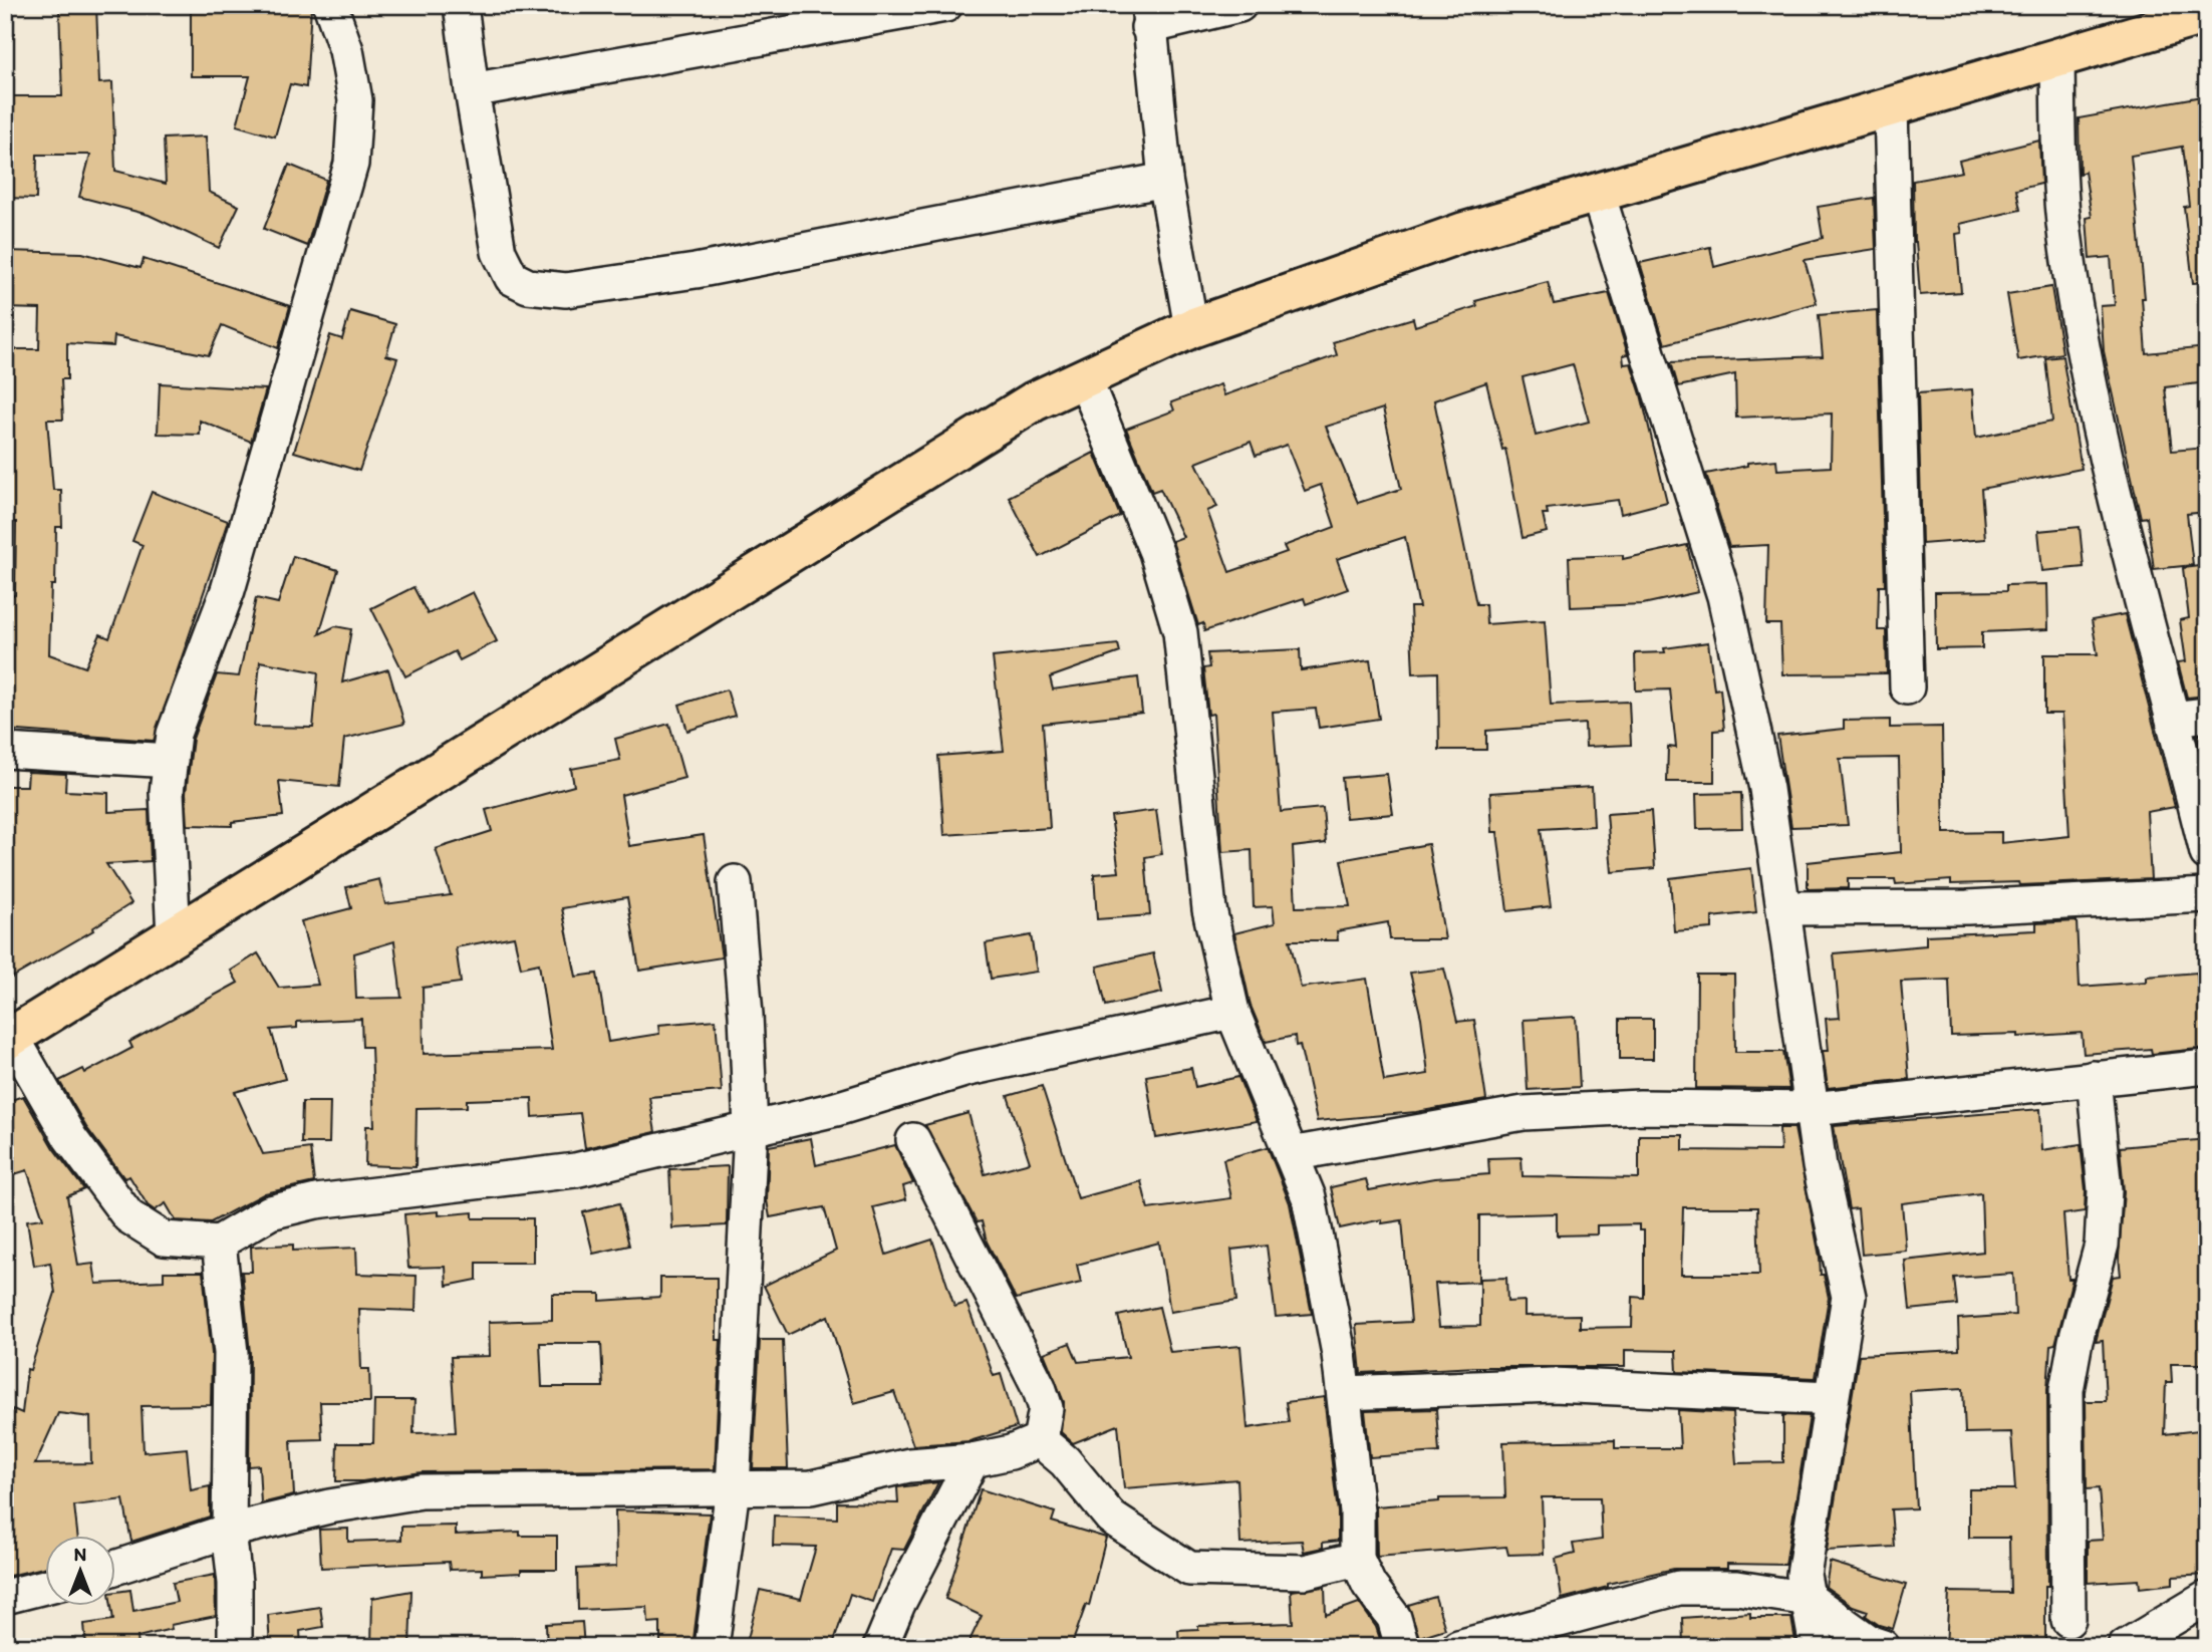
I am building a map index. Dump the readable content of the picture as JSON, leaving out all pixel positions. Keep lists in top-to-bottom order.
{
  "north": "top"
}
